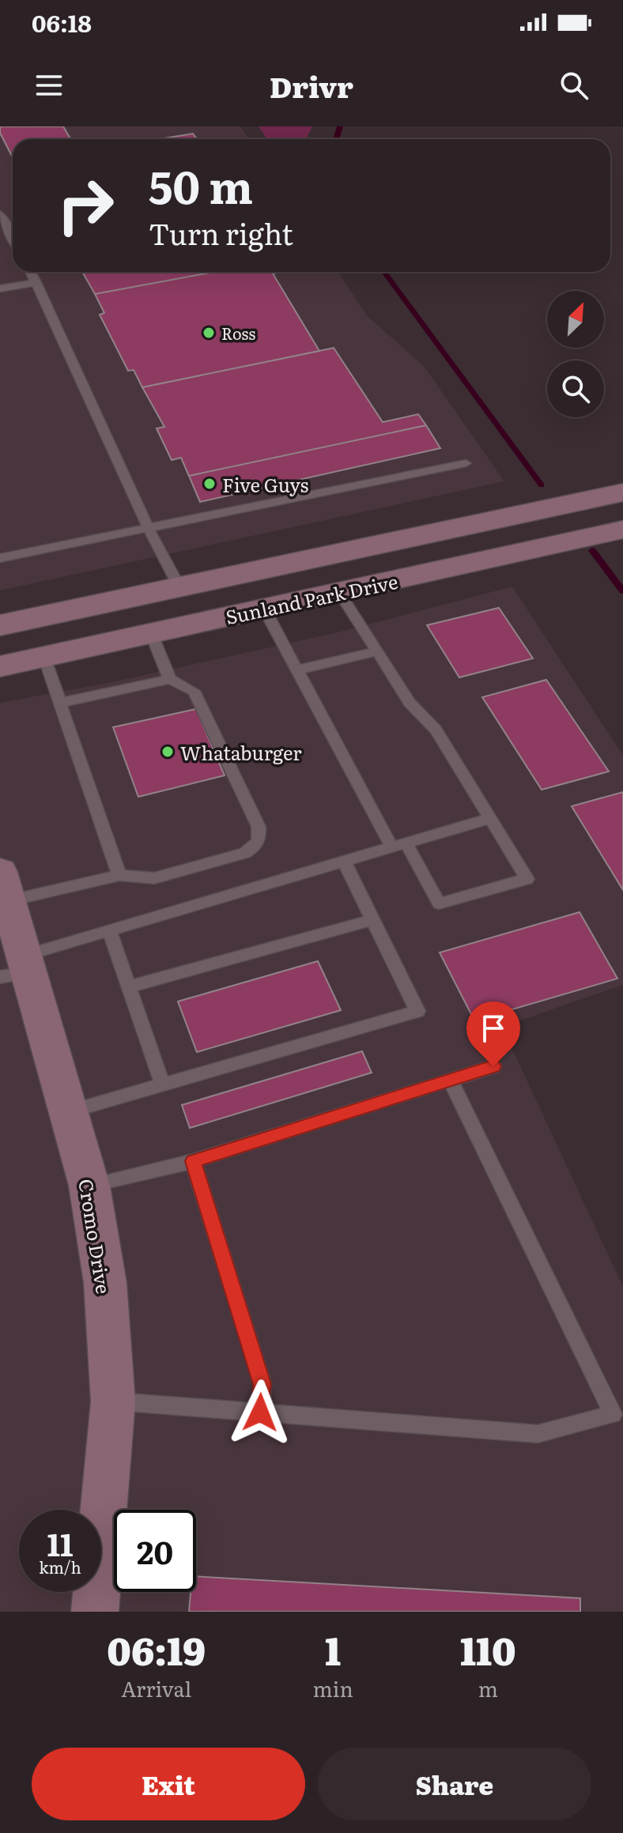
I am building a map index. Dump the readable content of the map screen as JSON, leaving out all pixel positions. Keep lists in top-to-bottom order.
{
  "streets": {
    "main road": ["Sunland Park Drive", "Cromo Drive"]
  },
  "places": ["Ross", "Five Guys", "Whataburger"],
  "north": "top right",
  "page": {
    "status": "06:18",
    "header": "Drivr",
    "turn": ["50 m", "Turn right"],
    "speed": "11 km/h",
    "limit": "20",
    "eta": [
      "06:19",
      "Arrival",
      "1",
      "min",
      "110",
      "m"
    ],
    "buttons": ["Exit", "Share"]
  }
}
